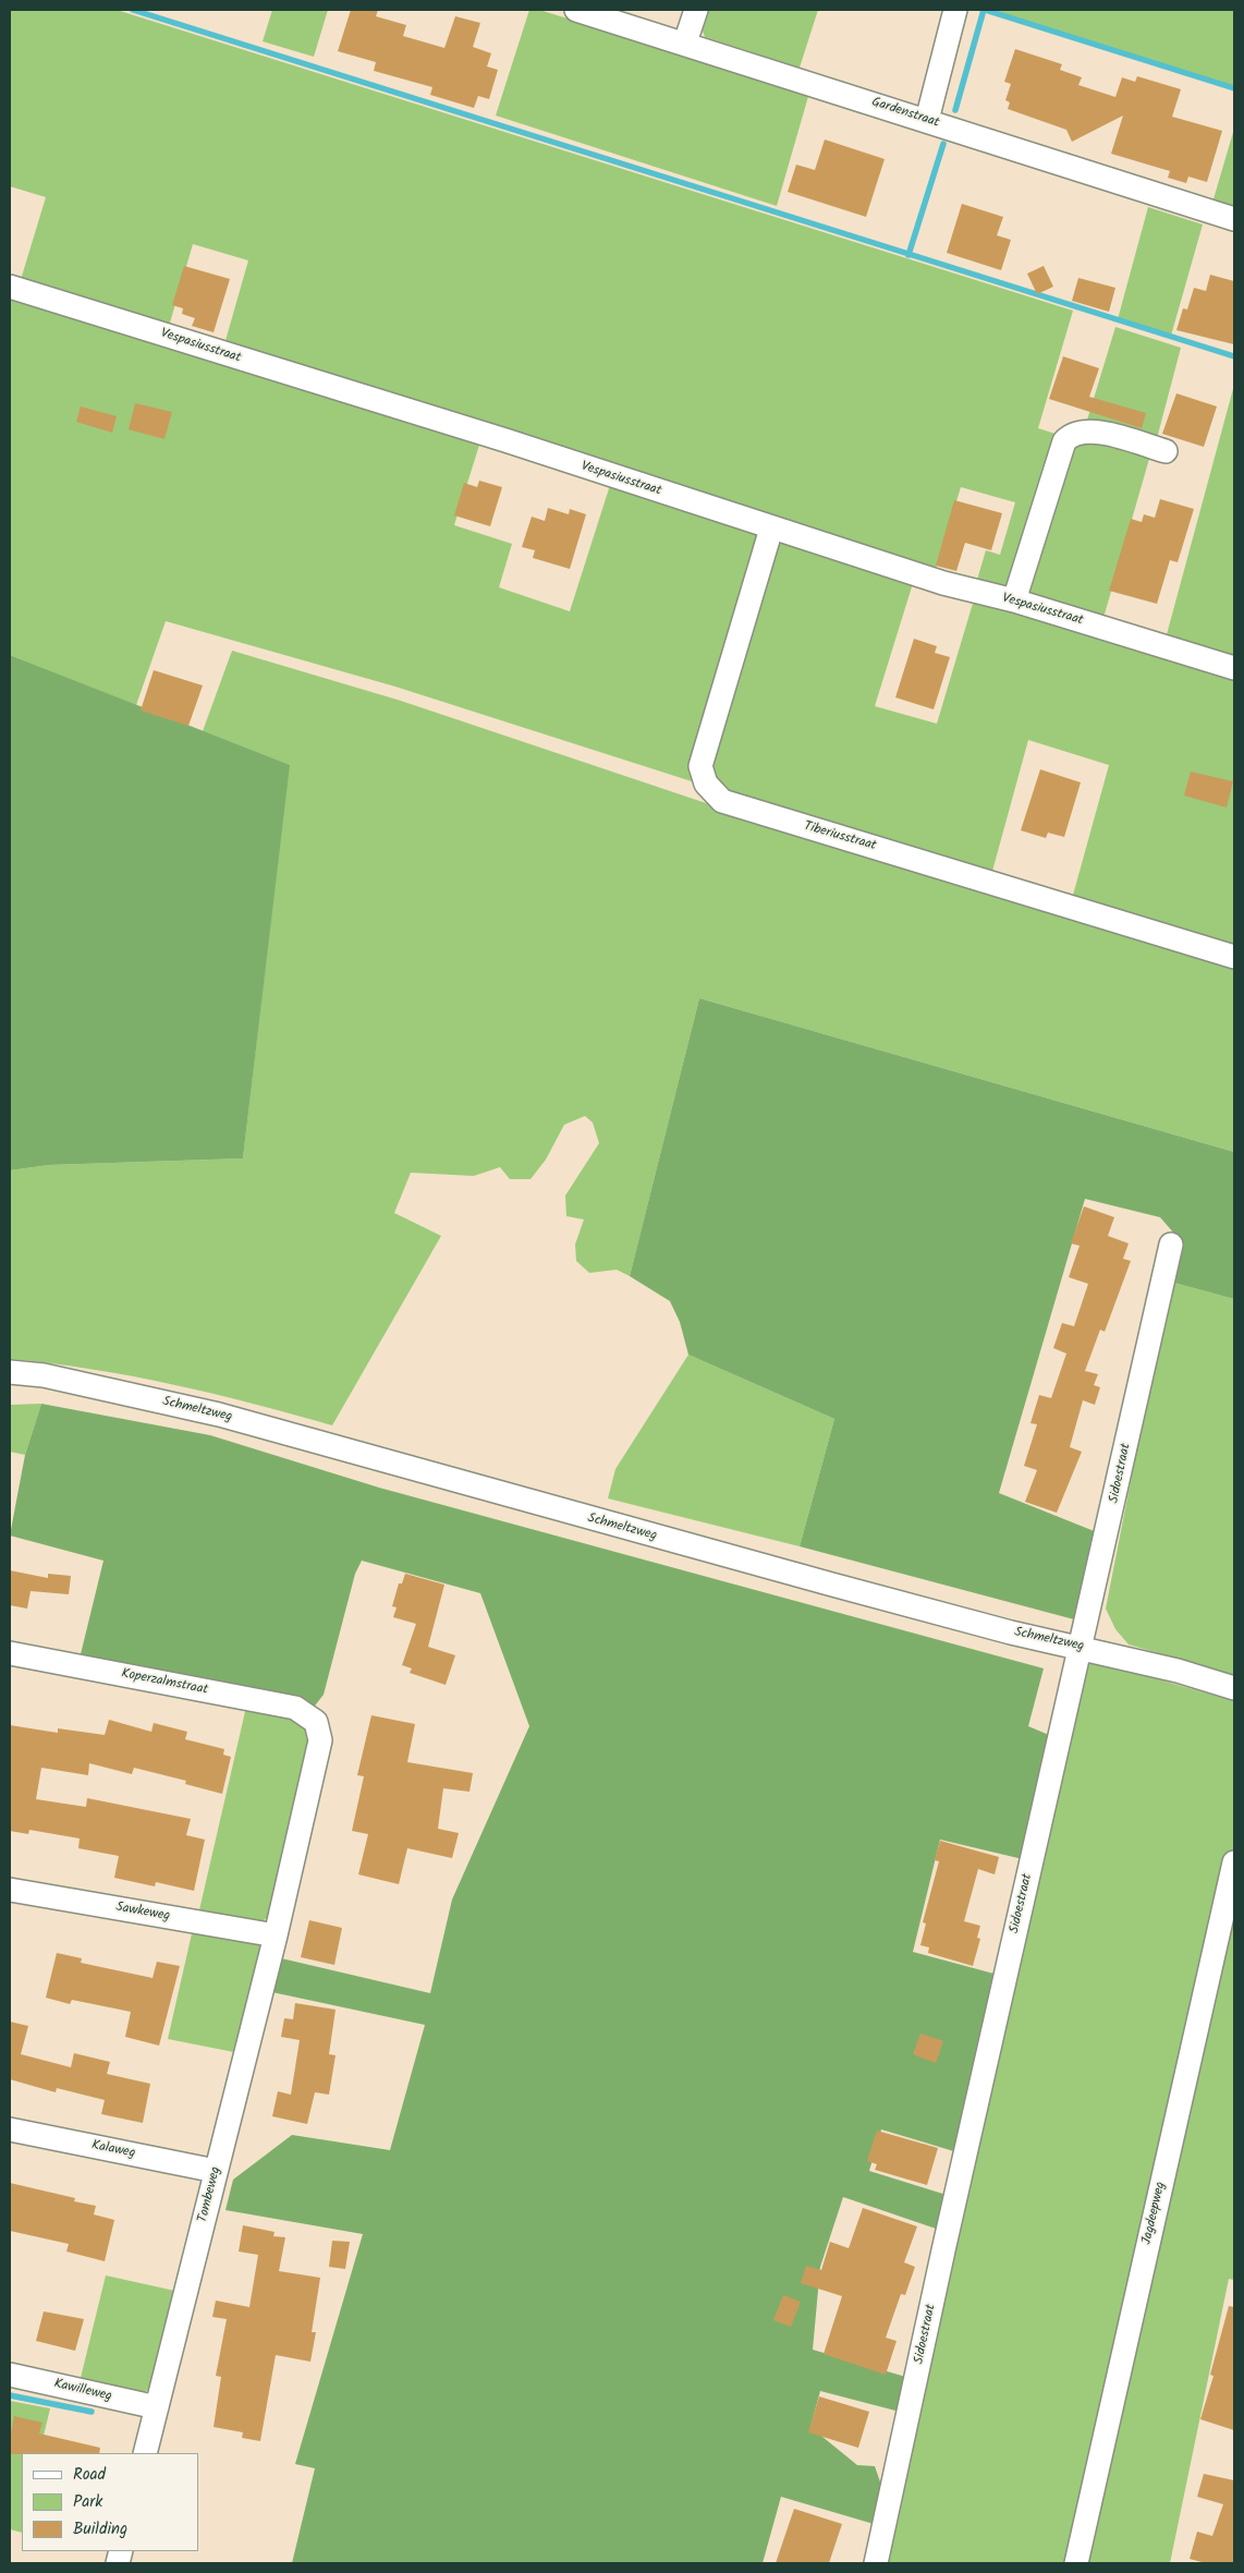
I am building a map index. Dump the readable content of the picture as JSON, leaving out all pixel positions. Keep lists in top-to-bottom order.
{
  "streets": {
    "street": [
      "Gardenstraat",
      "Vespasiusstraat",
      "Tiberiusstraat",
      "Schmeltzweg",
      "Sidoestraat",
      "Koperzalmstraat",
      "Sawkeweg",
      "Kalaweg",
      "Tombeweg",
      "Jagdeepweg",
      "Kawilleweg"
    ]
  },
  "crossings": [
    ["Vespasiusstraat", "Tiberiusstraat"],
    ["Schmeltzweg", "Sidoestraat"],
    ["Koperzalmstraat", "Tombeweg"],
    ["Sawkeweg", "Tombeweg"],
    ["Kalaweg", "Tombeweg"],
    ["Tombeweg", "Kawilleweg"]
  ],
  "legend": ["Road", "Park", "Building"]
}
